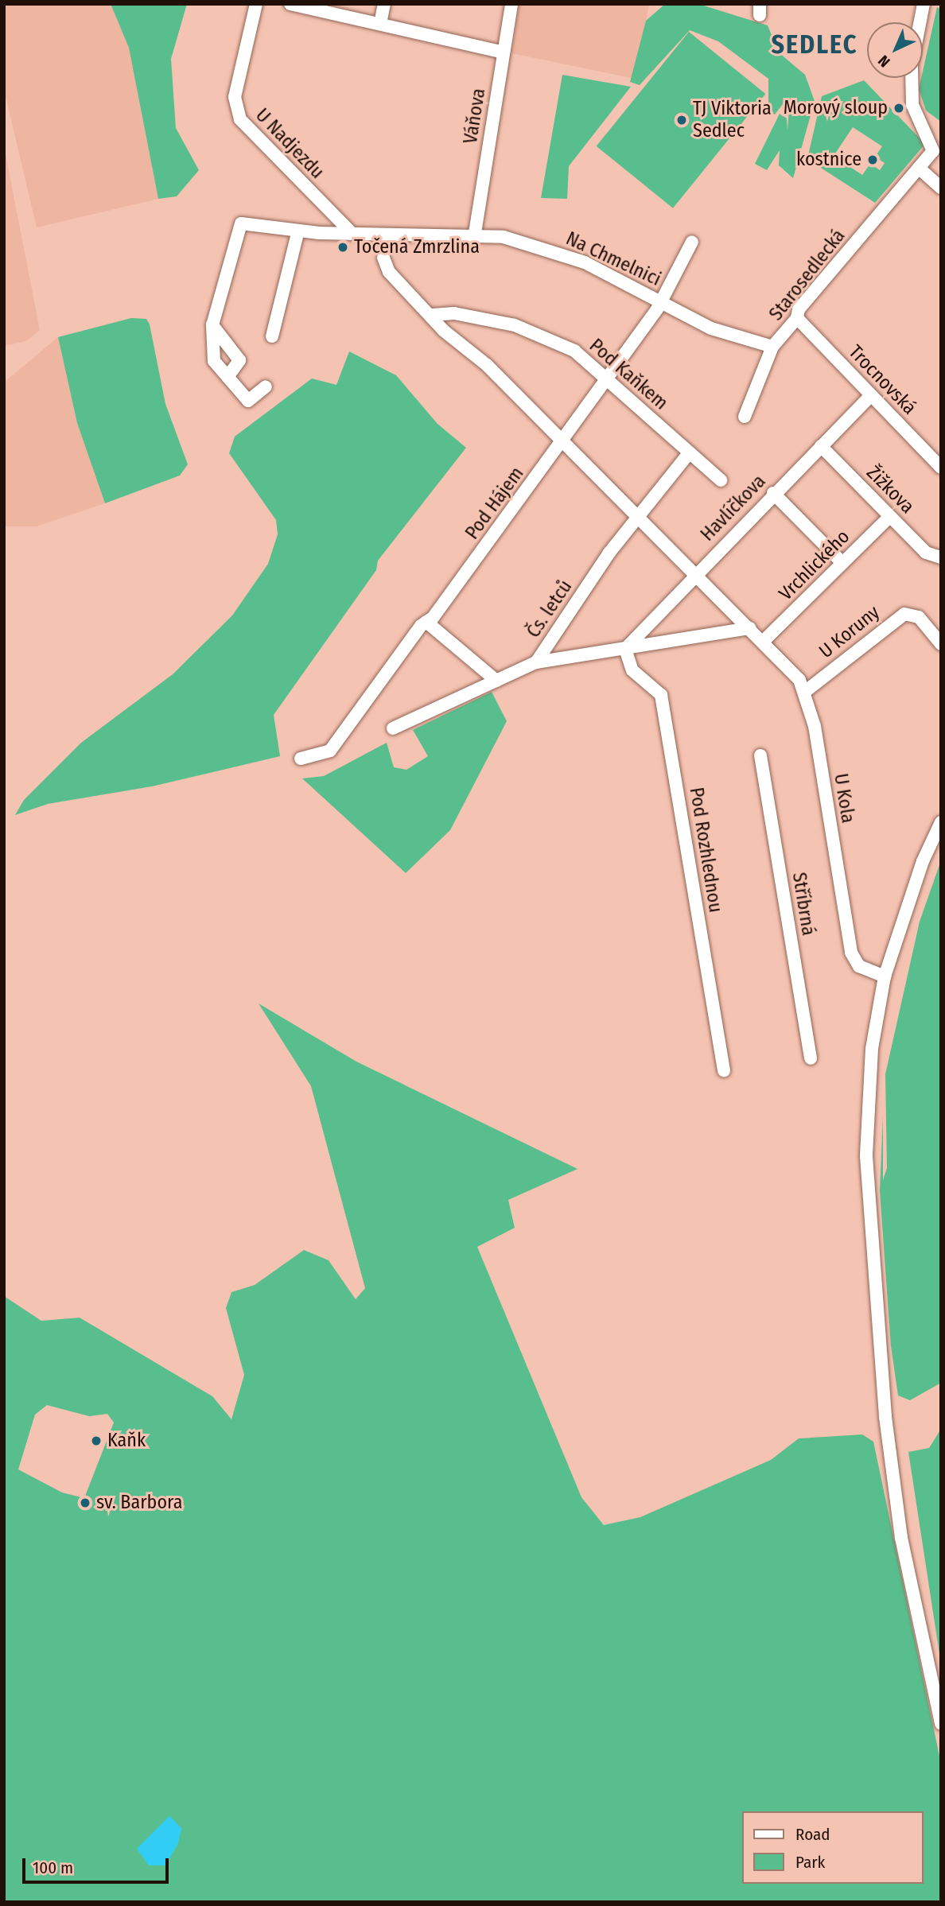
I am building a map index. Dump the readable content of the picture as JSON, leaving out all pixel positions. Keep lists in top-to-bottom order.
{
  "streets": {
    "street": [
      "Váňova",
      "U Nadjezdu",
      "Na Chmelnici",
      "Starosedlecká",
      "Pod Kaňkem",
      "Trocnovská",
      "Žižkova",
      "Pod Hájem",
      "Havlíčkova",
      "Vrchlického",
      "Čs. letců",
      "U Koruny",
      "U Kola",
      "Pod Rozhlednou",
      "Stříbrná"
    ]
  },
  "crossings": [
    ["Váňova", "Na Chmelnici"],
    ["U Nadjezdu", "Na Chmelnici"],
    ["Na Chmelnici", "Starosedlecká"],
    ["Na Chmelnici", "Pod Hájem"],
    ["Starosedlecká", "Trocnovská"],
    ["Pod Kaňkem", "Pod Hájem"],
    ["Pod Kaňkem", "Čs. letců"],
    ["Trocnovská", "Havlíčkova"],
    ["Žižkova", "Havlíčkova"],
    ["Žižkova", "Vrchlického"],
    ["Havlíčkova", "Pod Rozhlednou"],
    ["U Koruny", "U Kola"]
  ],
  "districts": ["SEDLEC"],
  "places": [
    "Morový sloup",
    "TJ Viktoria Sedlec",
    "kostnice",
    "Točená Zmrzlina",
    "Kaňk",
    "sv. Barbora"
  ],
  "legend": ["Road", "Park"],
  "scale_bar": "100 m",
  "north": "bottom left"
}
